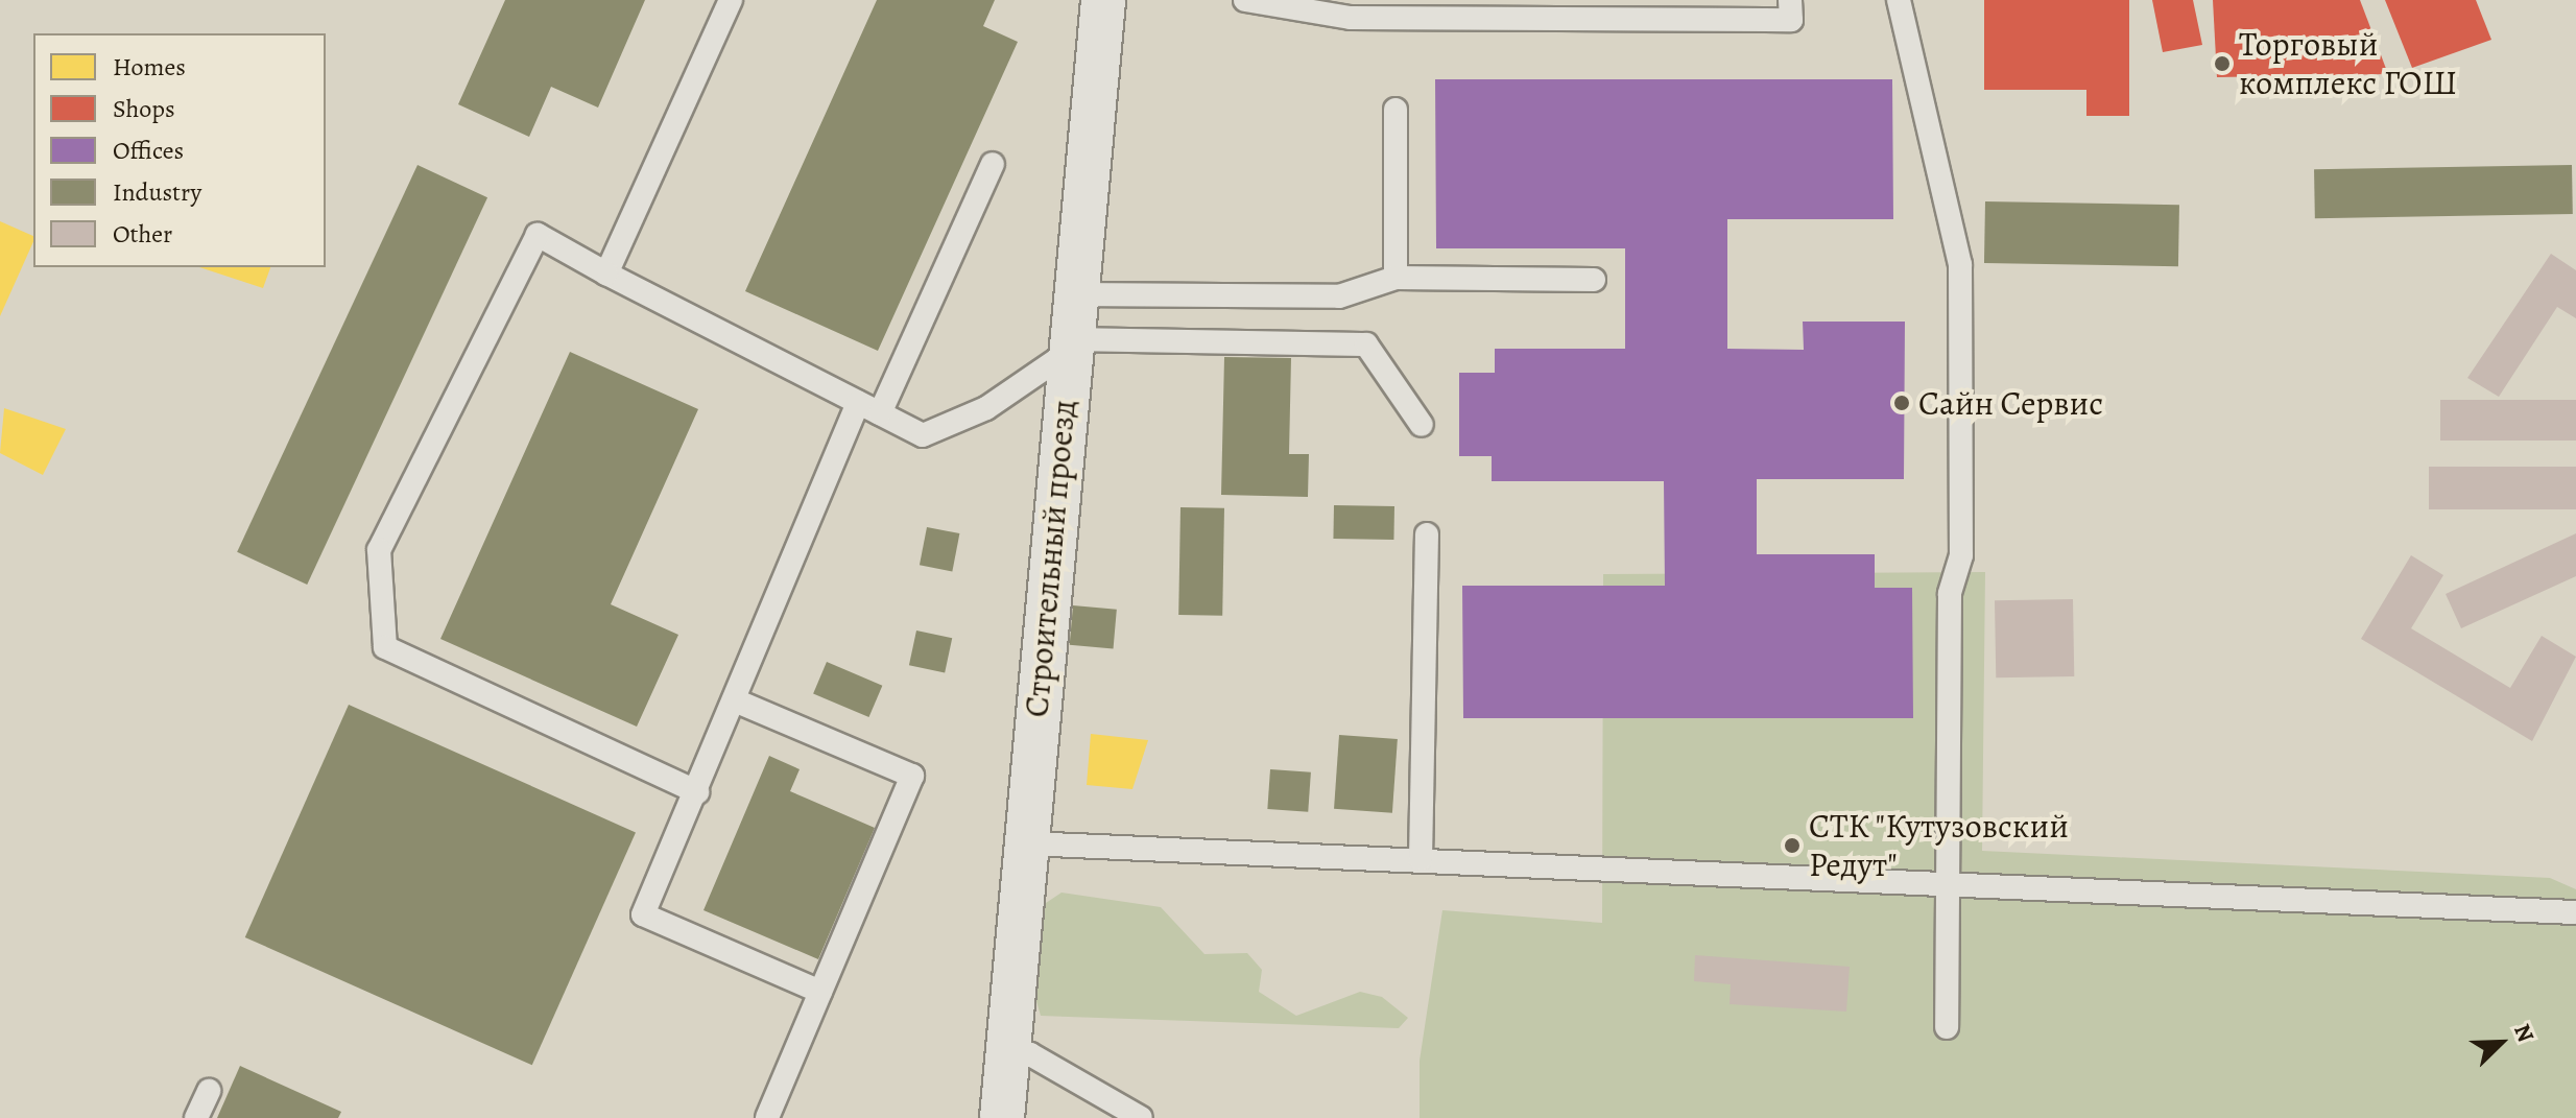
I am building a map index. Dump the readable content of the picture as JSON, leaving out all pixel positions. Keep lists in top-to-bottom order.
{
  "streets": {
    "street": ["Строительный проезд"]
  },
  "places": ["Торговый комплекс ГОШ", "Сайн Сервис", "СТК \"Кутузовский Редут\""],
  "legend": [
    "Homes",
    "Shops",
    "Offices",
    "Industry",
    "Other"
  ],
  "north": "top right"
}
